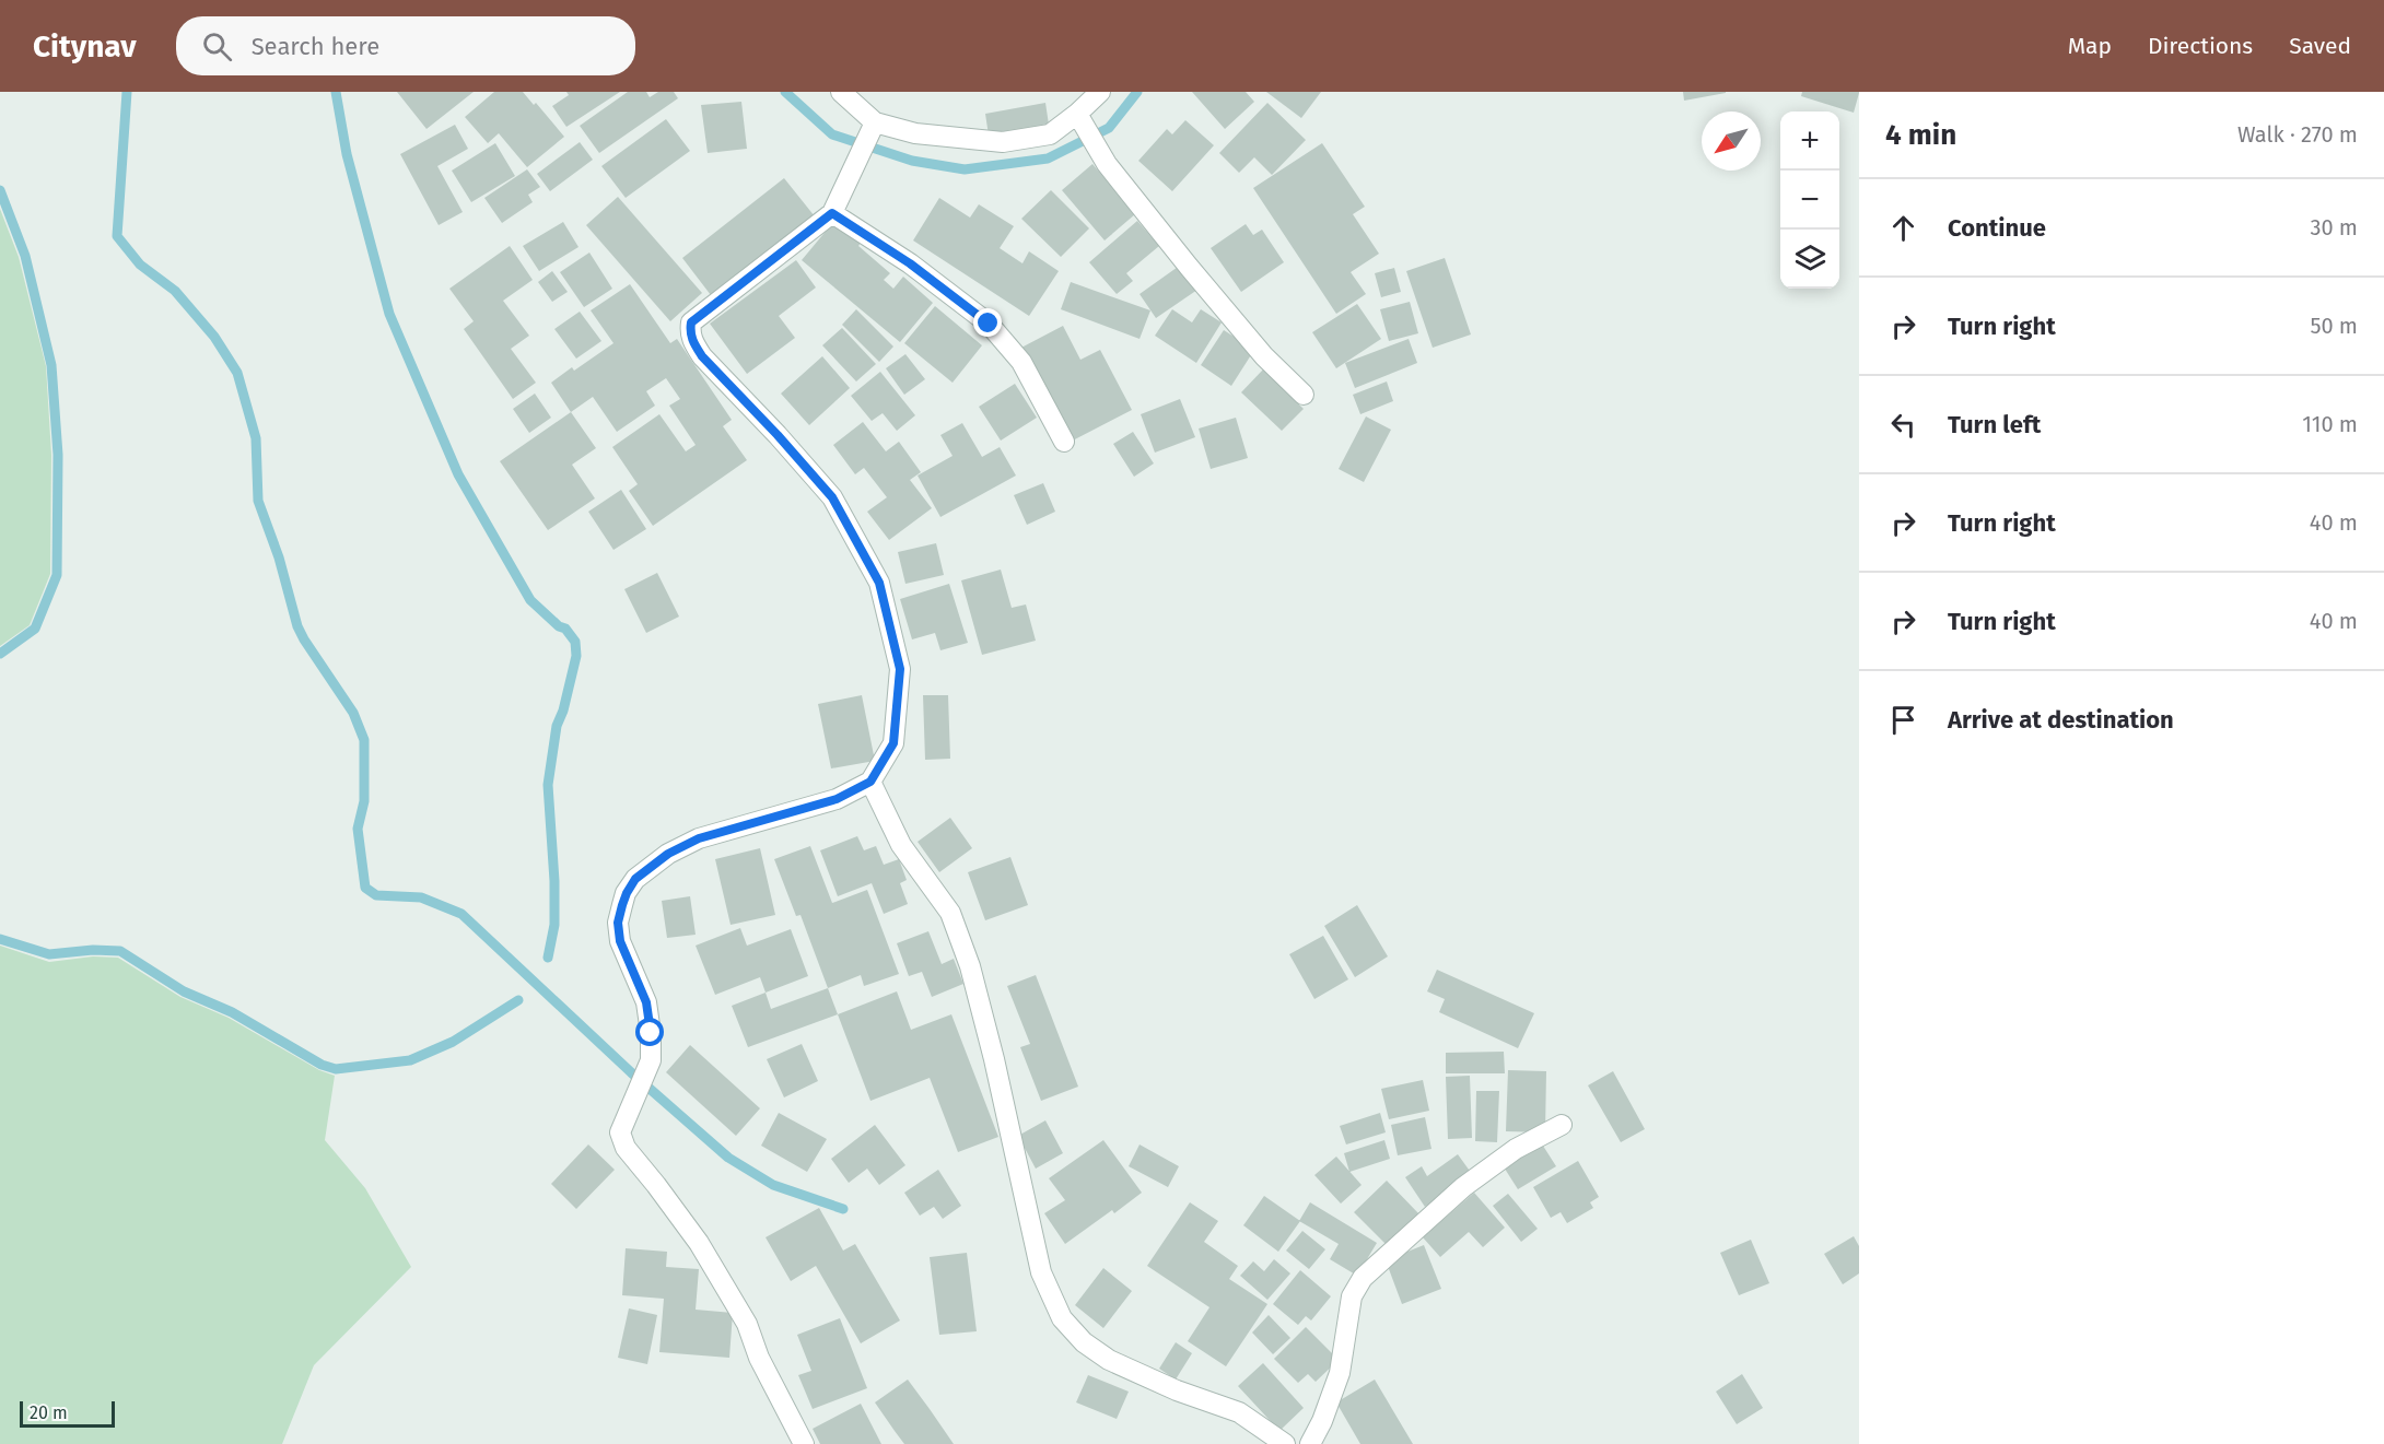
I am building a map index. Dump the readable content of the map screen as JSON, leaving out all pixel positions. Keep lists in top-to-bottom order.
{
  "scale_bar": "20 m",
  "north": "bottom left",
  "page": {
    "header": "Citynav",
    "search": "Search here",
    "nav": ["Map", "Directions", "Saved"],
    "heading": ["4 min", "Walk · 270 m"],
    "map_buttons": ["+", "−"],
    "list": [
      ["Continue", "30 m"],
      ["Turn right", "50 m"],
      ["Turn left", "110 m"],
      ["Turn right", "40 m"],
      ["Turn right", "40 m"],
      "Arrive at destination"
    ],
    "scale": "20 m"
  }
}
